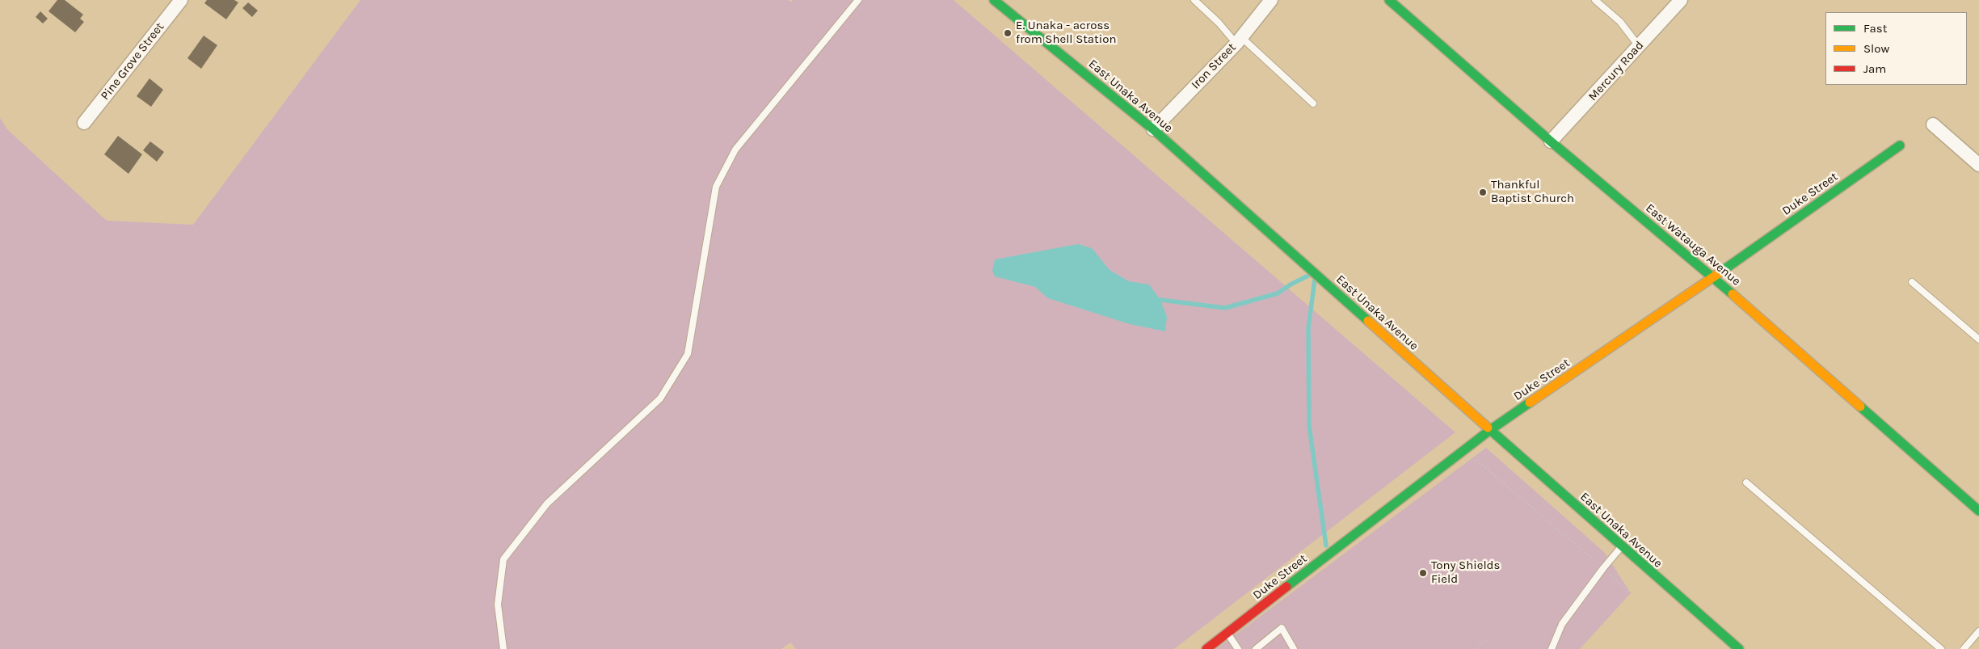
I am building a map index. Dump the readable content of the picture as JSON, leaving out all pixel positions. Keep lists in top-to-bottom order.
{
  "streets": {
    "street": [
      "Pine Grove Street",
      "Iron Street",
      "Mercury Road",
      "East Unaka Avenue",
      "Duke Street",
      "East Watauga Avenue"
    ]
  },
  "crossings": [
    ["Iron Street", "East Unaka Avenue"],
    ["Mercury Road", "East Watauga Avenue"],
    ["East Unaka Avenue", "Duke Street"],
    ["Duke Street", "East Watauga Avenue"]
  ],
  "places": ["E. Unaka - across from Shell Station", "Thankful Baptist Church", "Tony Shields Field"],
  "legend": ["Fast", "Slow", "Jam"]
}
